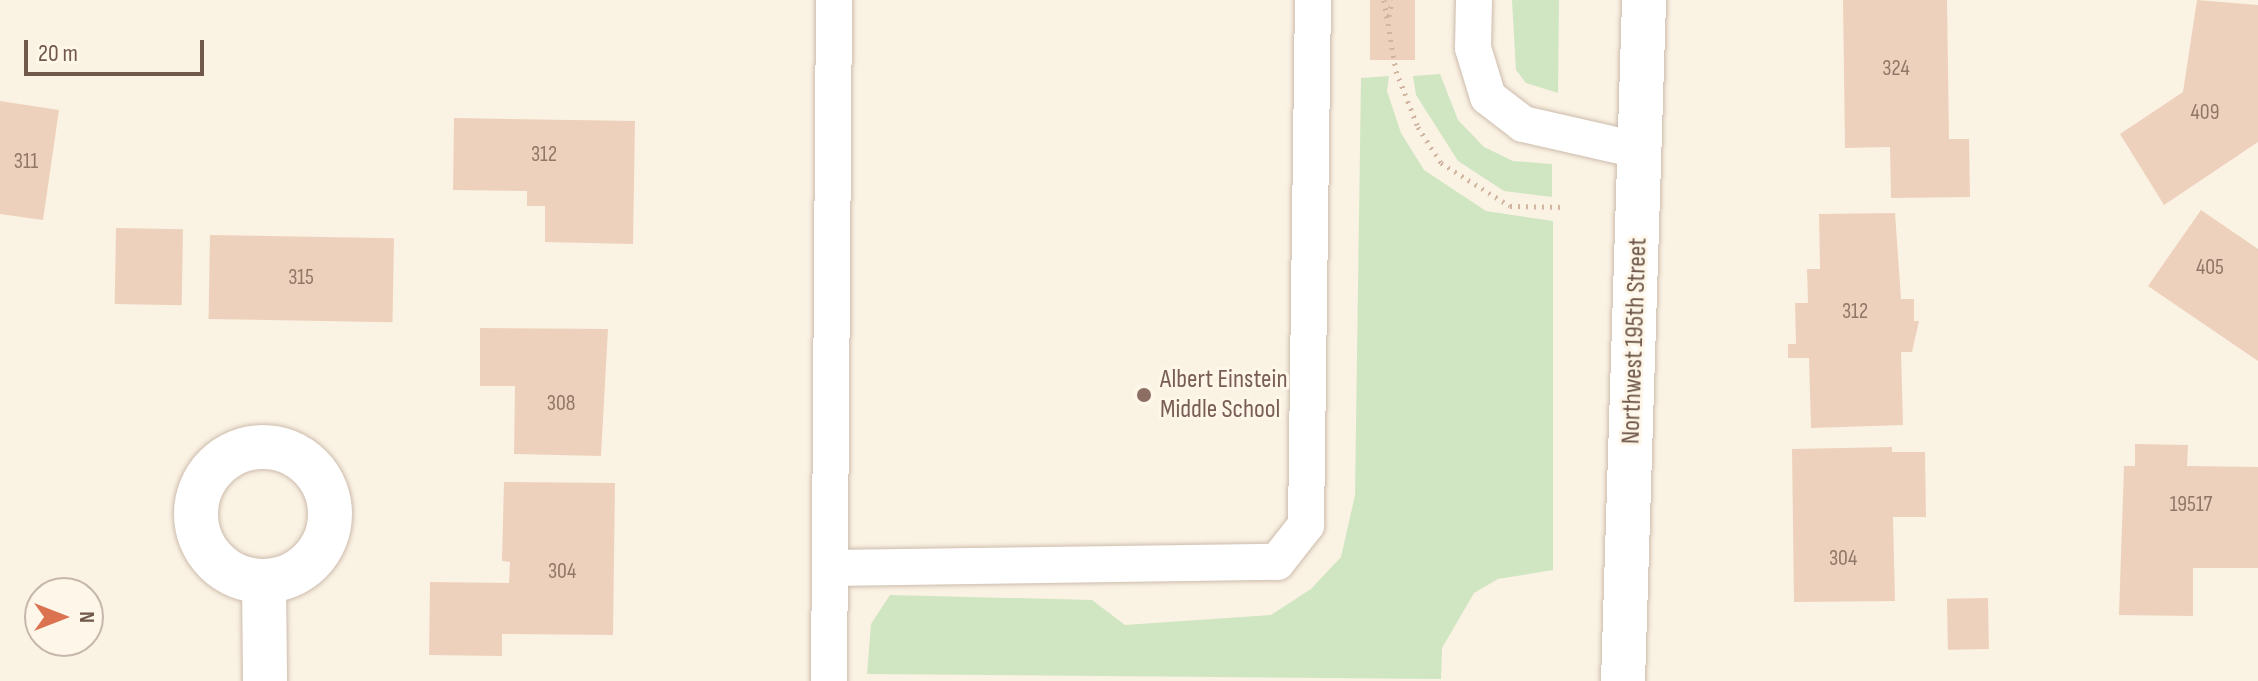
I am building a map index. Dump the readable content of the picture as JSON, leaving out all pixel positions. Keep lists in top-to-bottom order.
{
  "streets": {
    "street": ["Northwest 195th Street"]
  },
  "places": ["Albert Einstein Middle School"],
  "house_numbers": [
    "324",
    "409",
    "312",
    "311",
    "405",
    "315",
    "312",
    "308",
    "19517",
    "304",
    "304"
  ],
  "scale_bar": "20 m",
  "north": "right"
}
